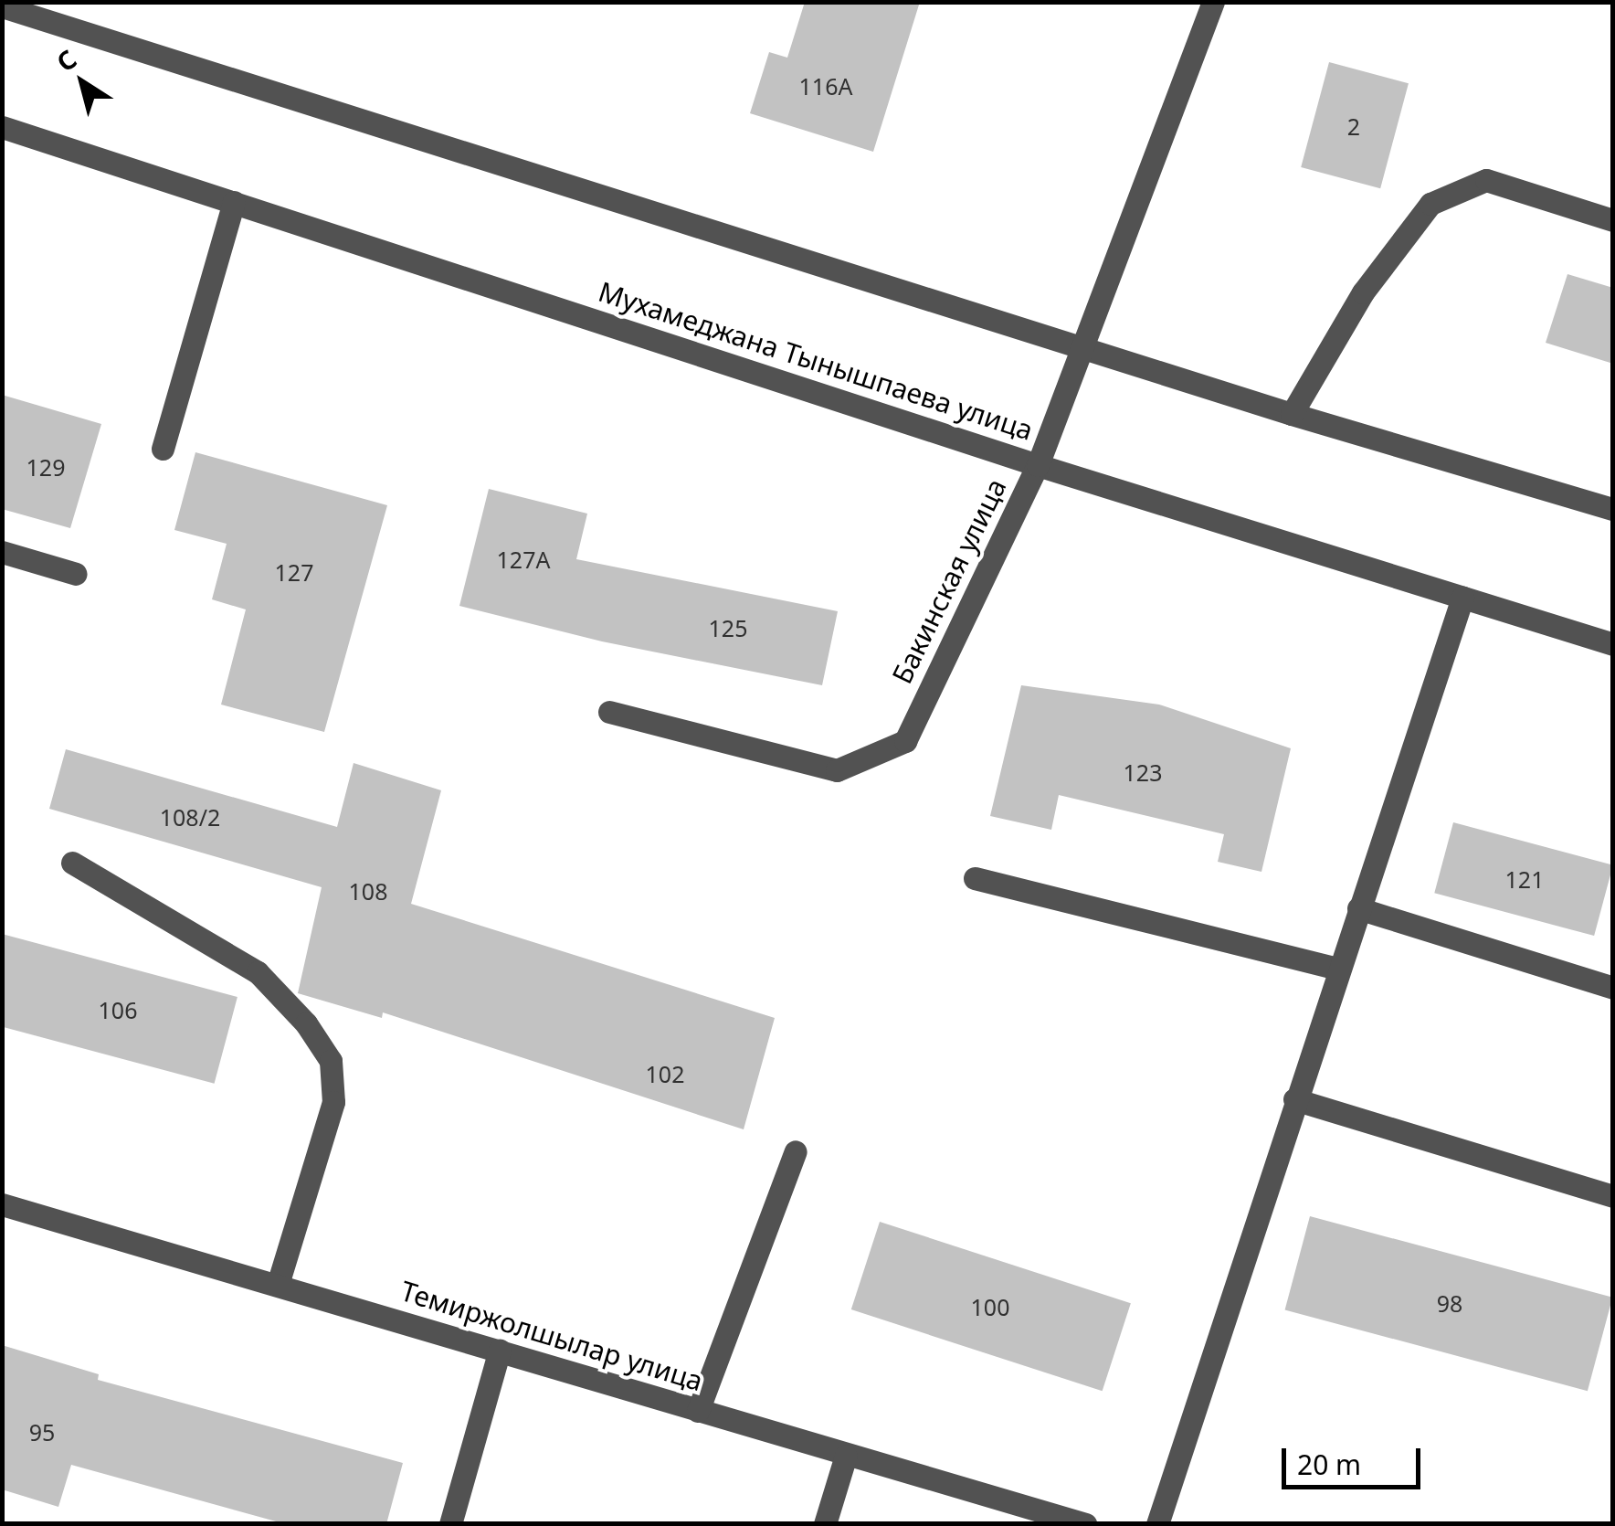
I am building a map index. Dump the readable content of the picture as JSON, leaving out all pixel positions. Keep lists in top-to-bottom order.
{
  "streets": {
    "street": ["Мухамеджана Тынышпаева улица", "Бакинская улица", "Темиржолшылар улица"]
  },
  "crossings": [
    ["Мухамеджана Тынышпаева улица", "Бакинская улица"]
  ],
  "house_numbers": [
    "116А",
    "2",
    "129",
    "127А",
    "127",
    "125",
    "123",
    "108/2",
    "121",
    "108",
    "106",
    "102",
    "98",
    "100",
    "95"
  ],
  "scale_bar": "20 m",
  "north": "top left"
}
